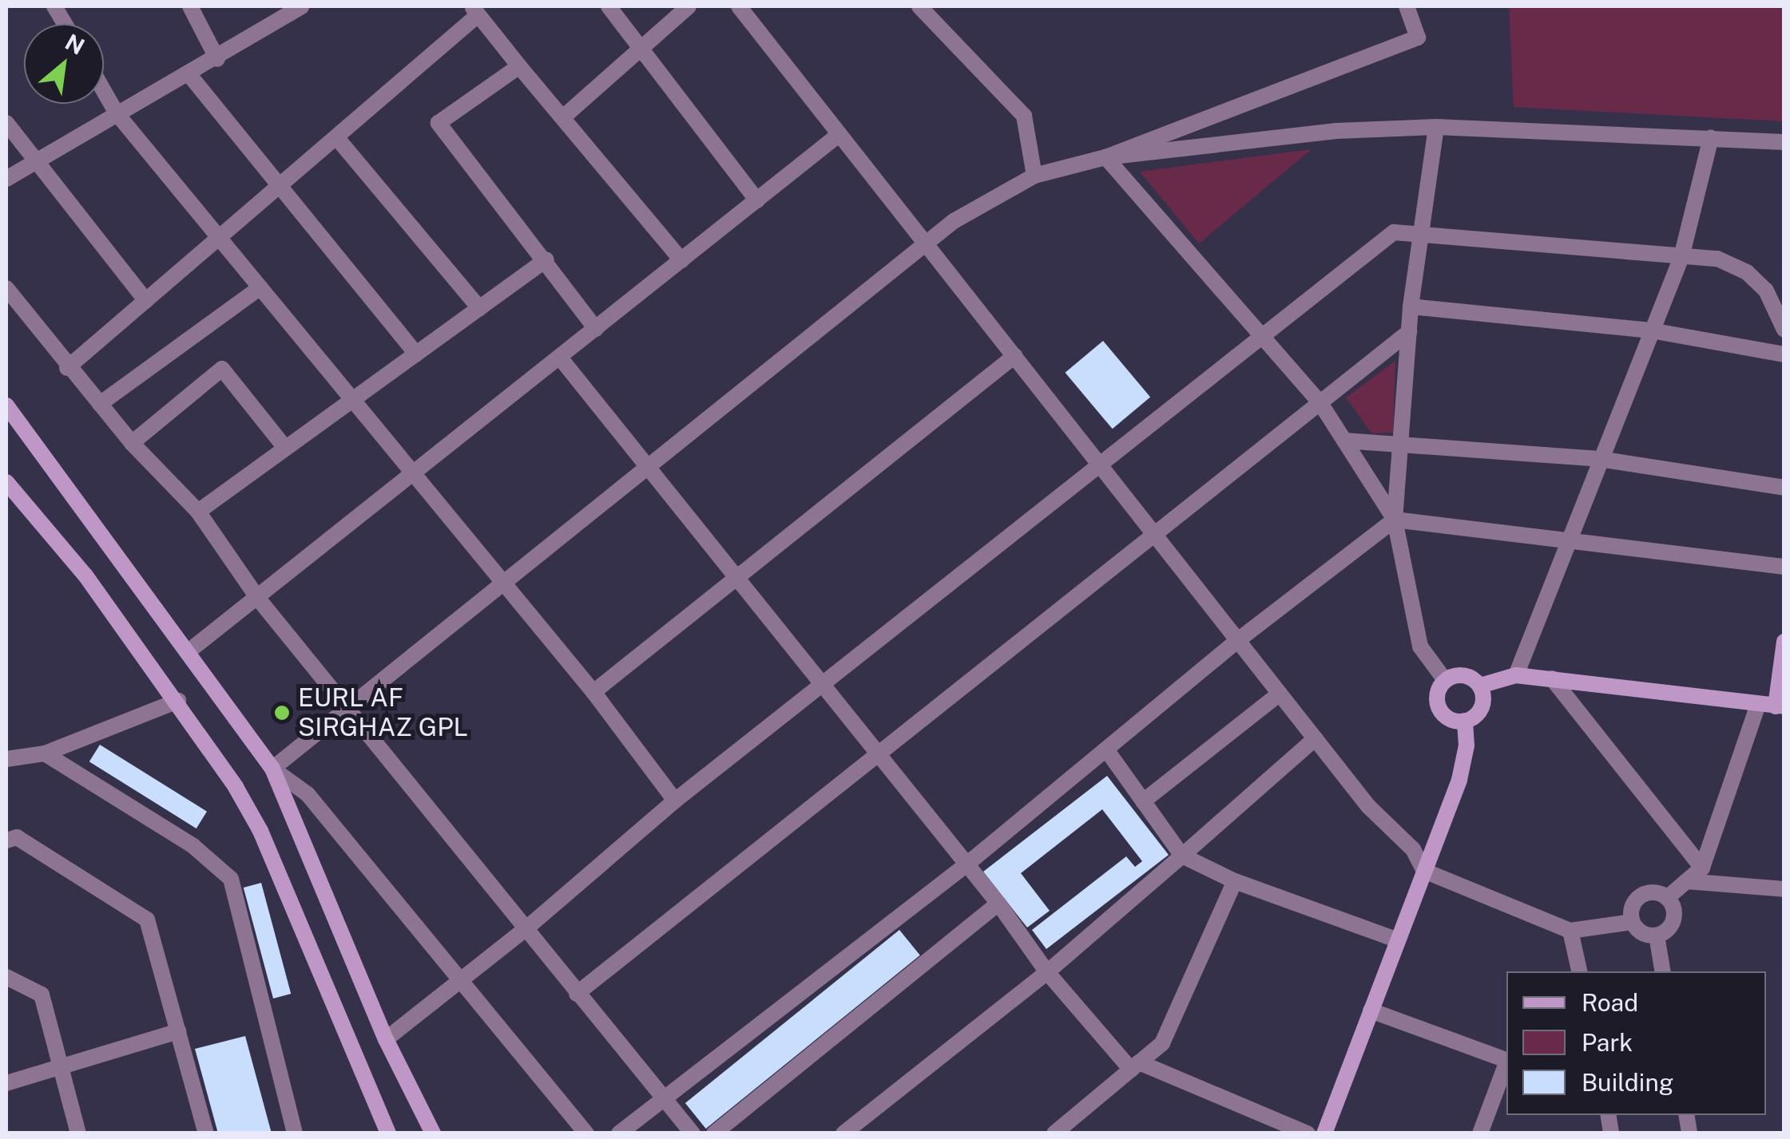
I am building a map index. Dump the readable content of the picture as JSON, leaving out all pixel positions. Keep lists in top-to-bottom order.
{
  "places": ["EURL AF SIRGHAZ GPL"],
  "legend": ["Road", "Park", "Building"],
  "north": "top right"
}
